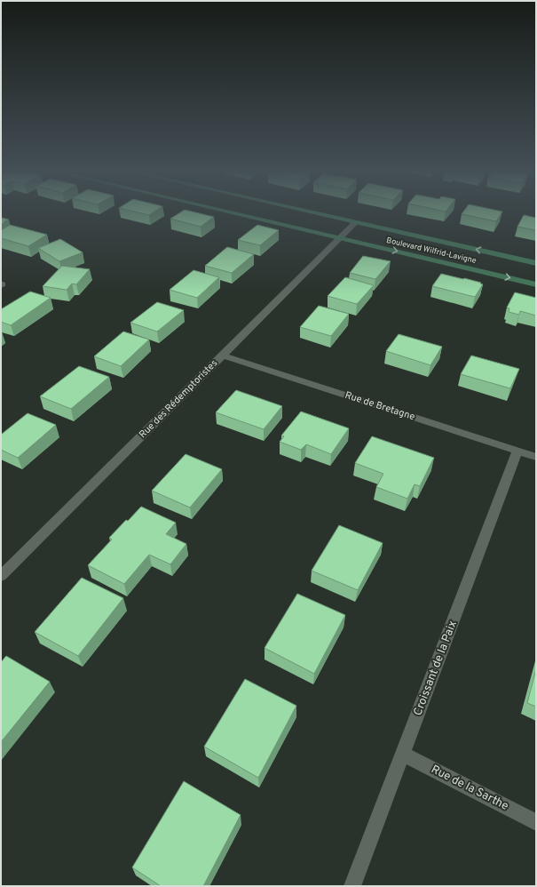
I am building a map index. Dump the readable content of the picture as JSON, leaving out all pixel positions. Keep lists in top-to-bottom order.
{
  "streets": {
    "main road": ["Boulevard Wilfrid-Lavigne"],
    "street": [
      "Rue des Rédemptoristes",
      "Rue de Bretagne",
      "Croissant de la Paix",
      "Rue de la Sarthe"
    ]
  },
  "crossings": [
    ["Boulevard Wilfrid-Lavigne", "Rue des Rédemptoristes"],
    ["Rue des Rédemptoristes", "Rue de Bretagne"],
    ["Rue de Bretagne", "Croissant de la Paix"],
    ["Croissant de la Paix", "Rue de la Sarthe"]
  ]
}
